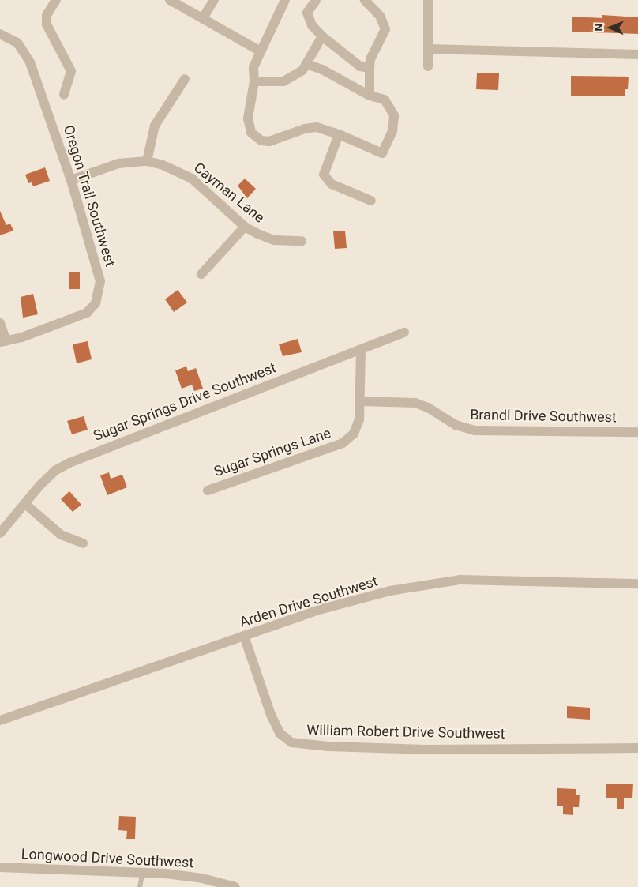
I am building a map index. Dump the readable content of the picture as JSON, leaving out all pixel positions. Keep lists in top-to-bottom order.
{
  "streets": {
    "street": [
      "Cayman Lane",
      "Oregon Trail Southwest",
      "Sugar Springs Drive Southwest",
      "Brandl Drive Southwest",
      "Sugar Springs Lane",
      "Arden Drive Southwest",
      "William Robert Drive Southwest",
      "Longwood Drive Southwest"
    ]
  },
  "crossings": [
    ["Cayman Lane", "Oregon Trail Southwest"],
    ["Sugar Springs Drive Southwest", "Sugar Springs Lane"],
    ["Brandl Drive Southwest", "Sugar Springs Lane"],
    ["Arden Drive Southwest", "William Robert Drive Southwest"]
  ],
  "north": "left"
}
